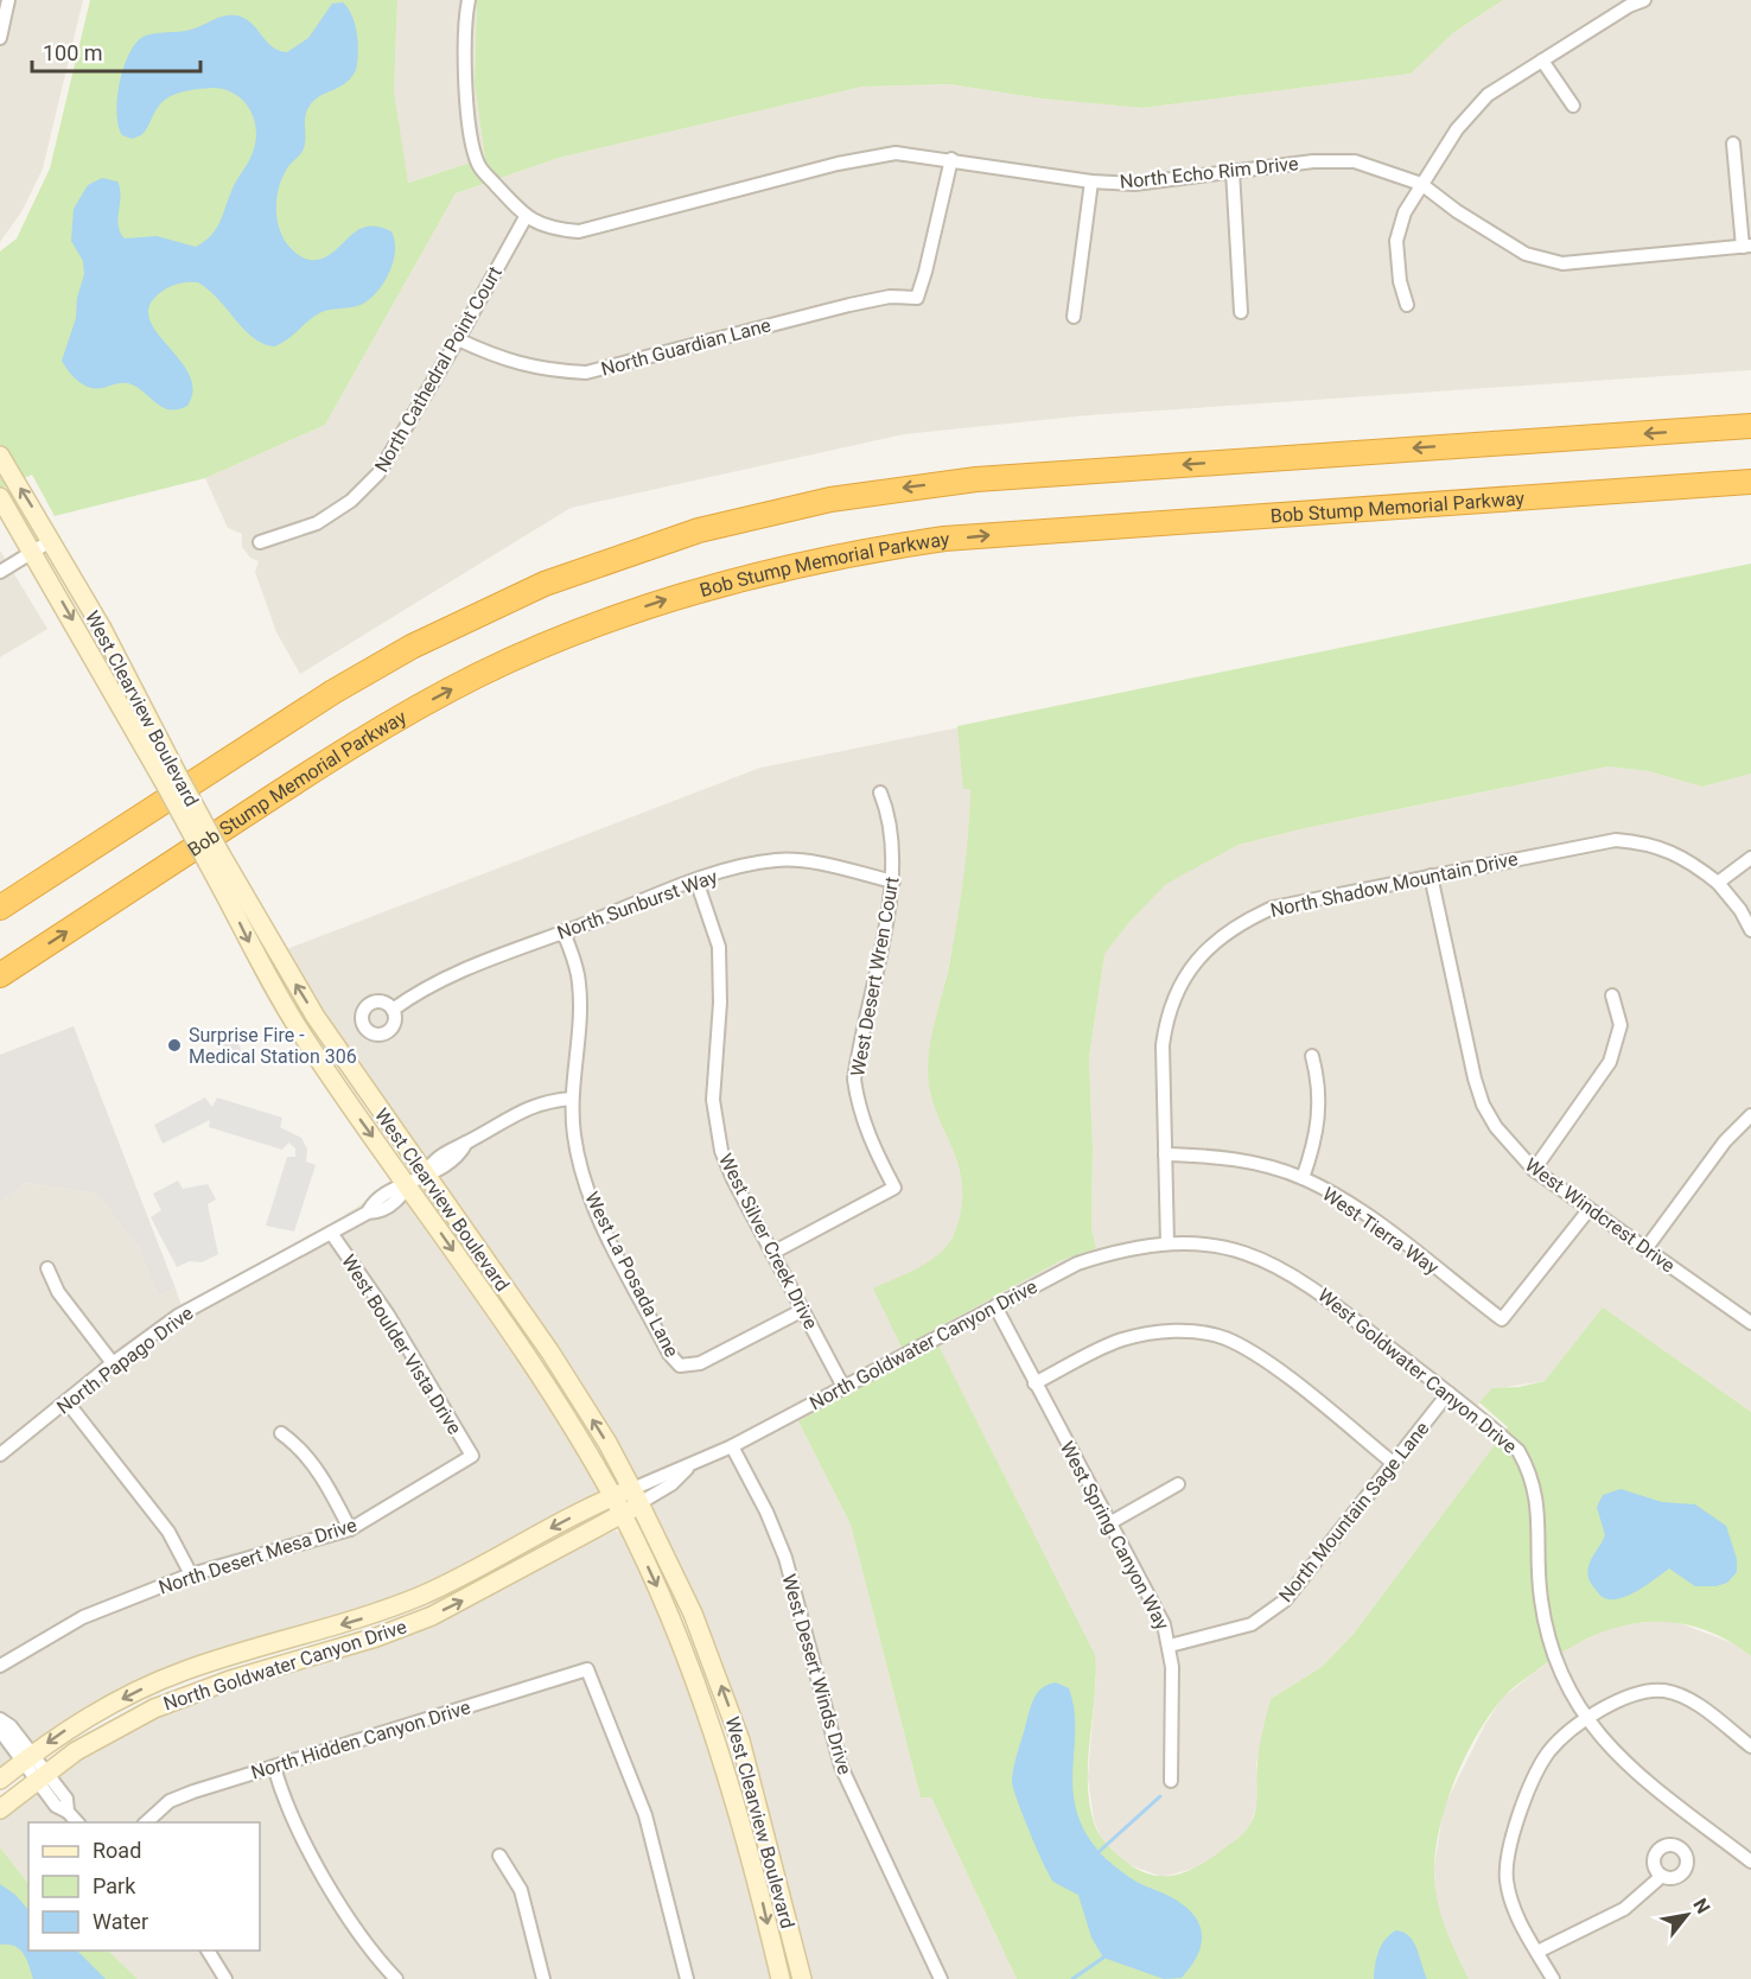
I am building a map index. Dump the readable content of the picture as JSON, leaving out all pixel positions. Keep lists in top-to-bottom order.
{
  "streets": {
    "highway": ["Bob Stump Memorial Parkway"],
    "street": [
      "North Echo Rim Drive",
      "North Guardian Lane",
      "North Cathedral Point Court",
      "West Clearview Boulevard",
      "North Shadow Mountain Drive",
      "North Sunburst Way",
      "West Desert Wren Court",
      "West Windcrest Drive",
      "West Tierra Way",
      "West Silver Creek Drive",
      "West La Posada Lane",
      "West Boulder Vista Drive",
      "North Goldwater Canyon Drive",
      "North Papago Drive",
      "West Goldwater Canyon Drive",
      "North Mountain Sage Lane",
      "West Spring Canyon Way",
      "North Desert Mesa Drive",
      "West Desert Winds Drive",
      "North Hidden Canyon Drive"
    ]
  },
  "crossings": [
    ["North Echo Rim Drive", "North Guardian Lane"],
    ["North Echo Rim Drive", "North Cathedral Point Court"],
    ["North Guardian Lane", "North Cathedral Point Court"],
    ["West Clearview Boulevard", "North Goldwater Canyon Drive"],
    ["West Clearview Boulevard", "North Papago Drive"],
    ["North Shadow Mountain Drive", "West Windcrest Drive"],
    ["North Shadow Mountain Drive", "West Tierra Way"],
    ["North Shadow Mountain Drive", "North Goldwater Canyon Drive"],
    ["North Shadow Mountain Drive", "West Goldwater Canyon Drive"],
    ["North Sunburst Way", "West Desert Wren Court"],
    ["North Sunburst Way", "West Silver Creek Drive"],
    ["North Sunburst Way", "West La Posada Lane"],
    ["West Desert Wren Court", "West Silver Creek Drive"],
    ["West Windcrest Drive", "West Tierra Way"],
    ["West Silver Creek Drive", "West La Posada Lane"],
    ["West Silver Creek Drive", "North Goldwater Canyon Drive"],
    ["West La Posada Lane", "North Papago Drive"],
    ["West Boulder Vista Drive", "North Papago Drive"],
    ["West Boulder Vista Drive", "North Desert Mesa Drive"],
    ["North Goldwater Canyon Drive", "West Goldwater Canyon Drive"],
    ["North Goldwater Canyon Drive", "West Spring Canyon Way"],
    ["North Goldwater Canyon Drive", "West Desert Winds Drive"],
    ["West Goldwater Canyon Drive", "North Mountain Sage Lane"],
    ["North Mountain Sage Lane", "West Spring Canyon Way"]
  ],
  "places": ["Surprise Fire - Medical Station 306"],
  "legend": ["Road", "Park", "Water"],
  "scale_bar": "100 m",
  "north": "top right"
}
